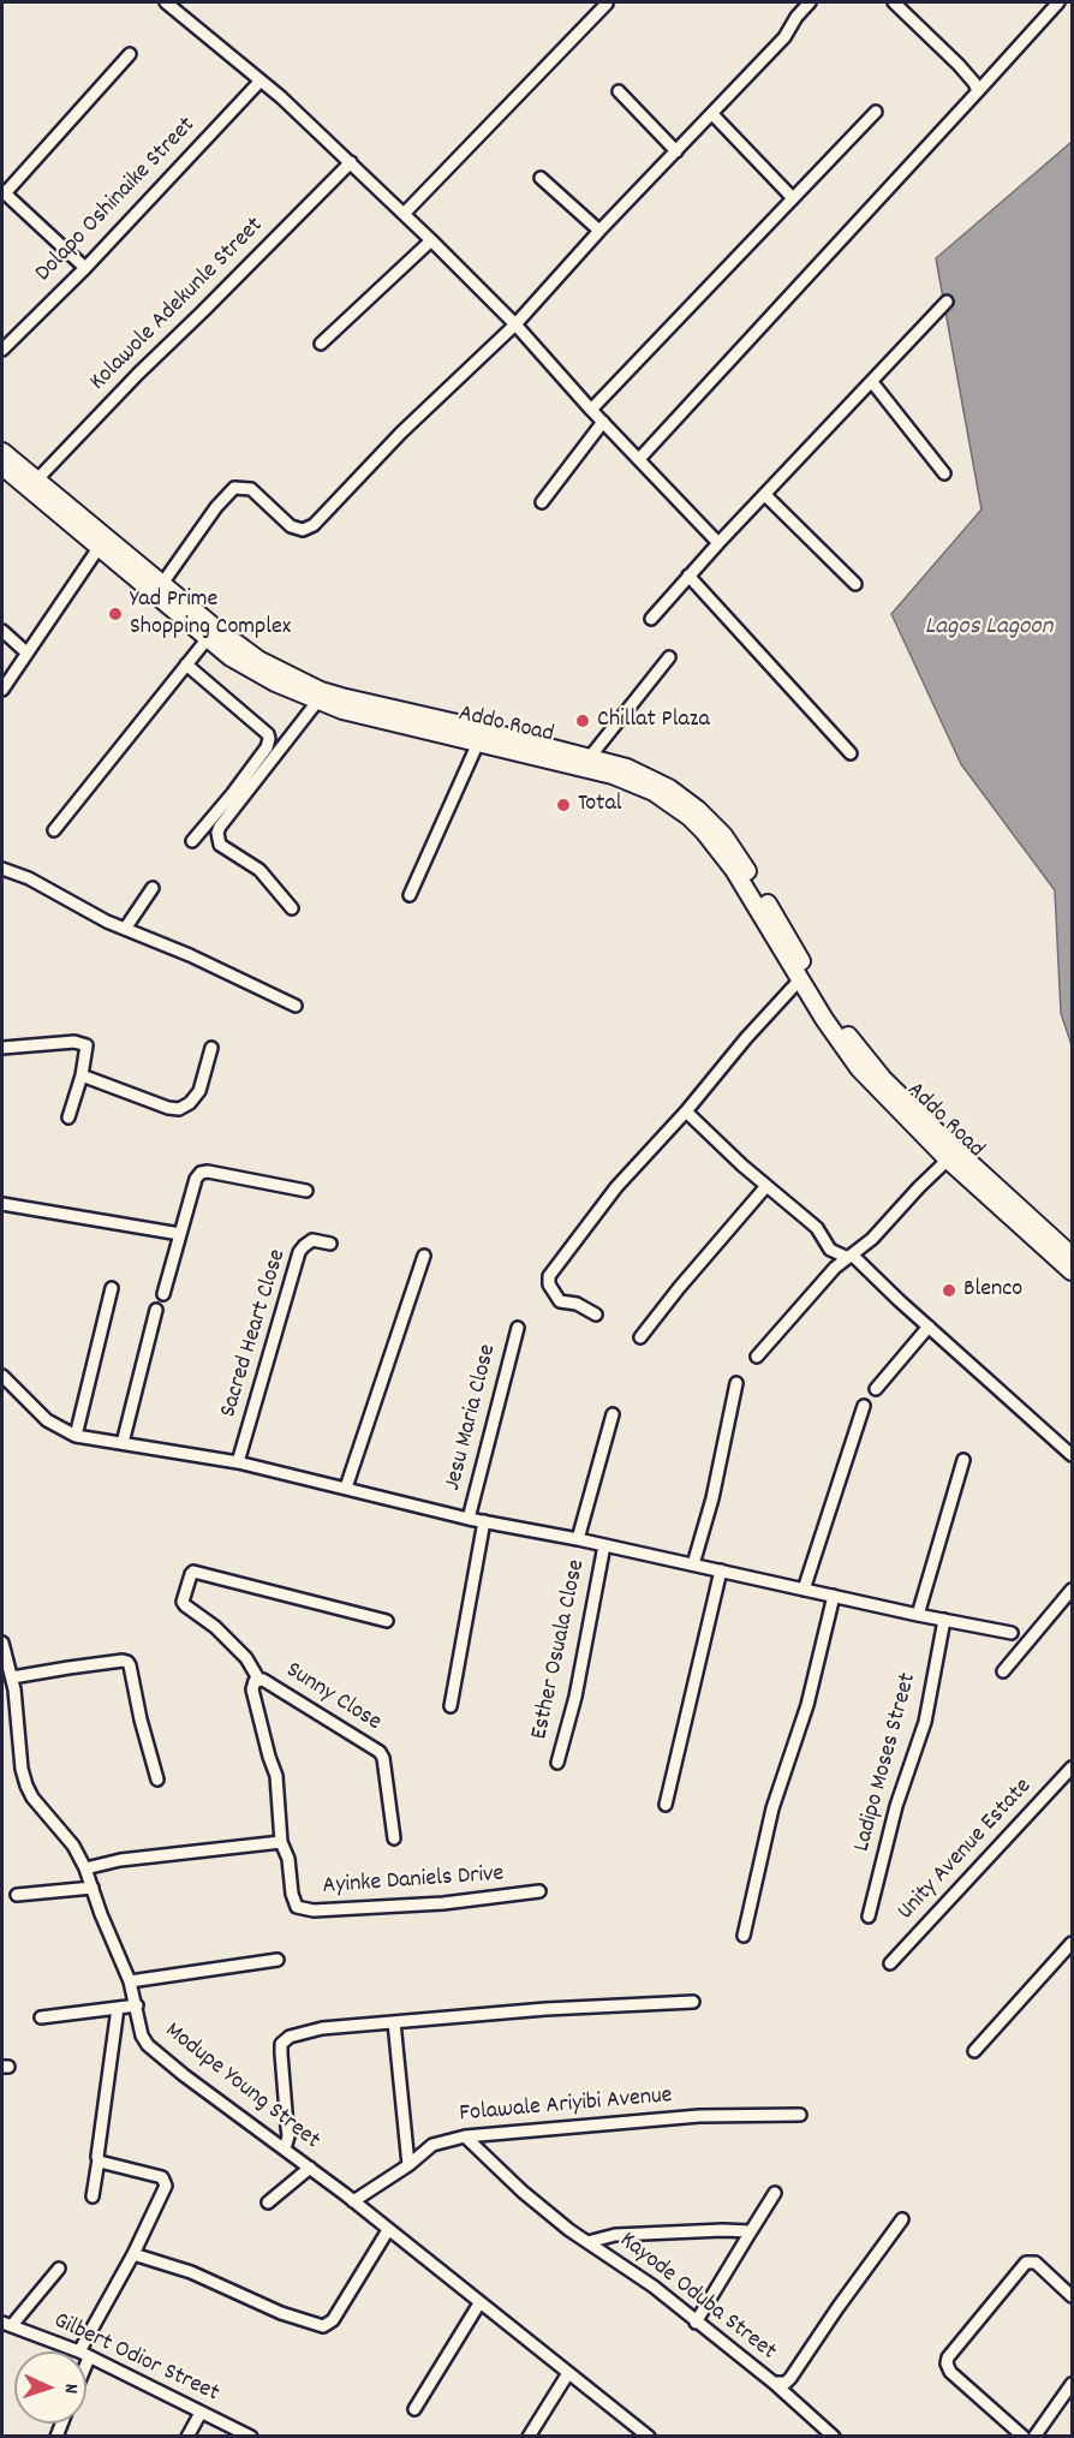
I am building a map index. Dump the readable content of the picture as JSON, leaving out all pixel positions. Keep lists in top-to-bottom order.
{
  "streets": {
    "main road": ["Addo Road"],
    "street": [
      "Dolapo Oshinaike Street",
      "Kolawole Adekunle Street",
      "Sacred Heart Close",
      "Jesu Maria Close",
      "Esther Osuala Close",
      "Sunny Close",
      "Ladipo Moses Street",
      "Unity Avenue Estate",
      "Ayinke Daniels Drive",
      "Modupe Young Street",
      "Folawale Ariyibi Avenue",
      "Kayode Oduba Street",
      "Gilbert Odior Street"
    ]
  },
  "crossings": [
    ["Kolawole Adekunle Street", "Addo Road"],
    ["Sunny Close", "Ayinke Daniels Drive"],
    ["Modupe Young Street", "Folawale Ariyibi Avenue"],
    ["Folawale Ariyibi Avenue", "Kayode Oduba Street"]
  ],
  "water": ["Lagos Lagoon"],
  "places": [
    "Yad Prime Shopping Complex",
    "Chillat Plaza",
    "Total",
    "Blenco"
  ],
  "north": "right"
}
